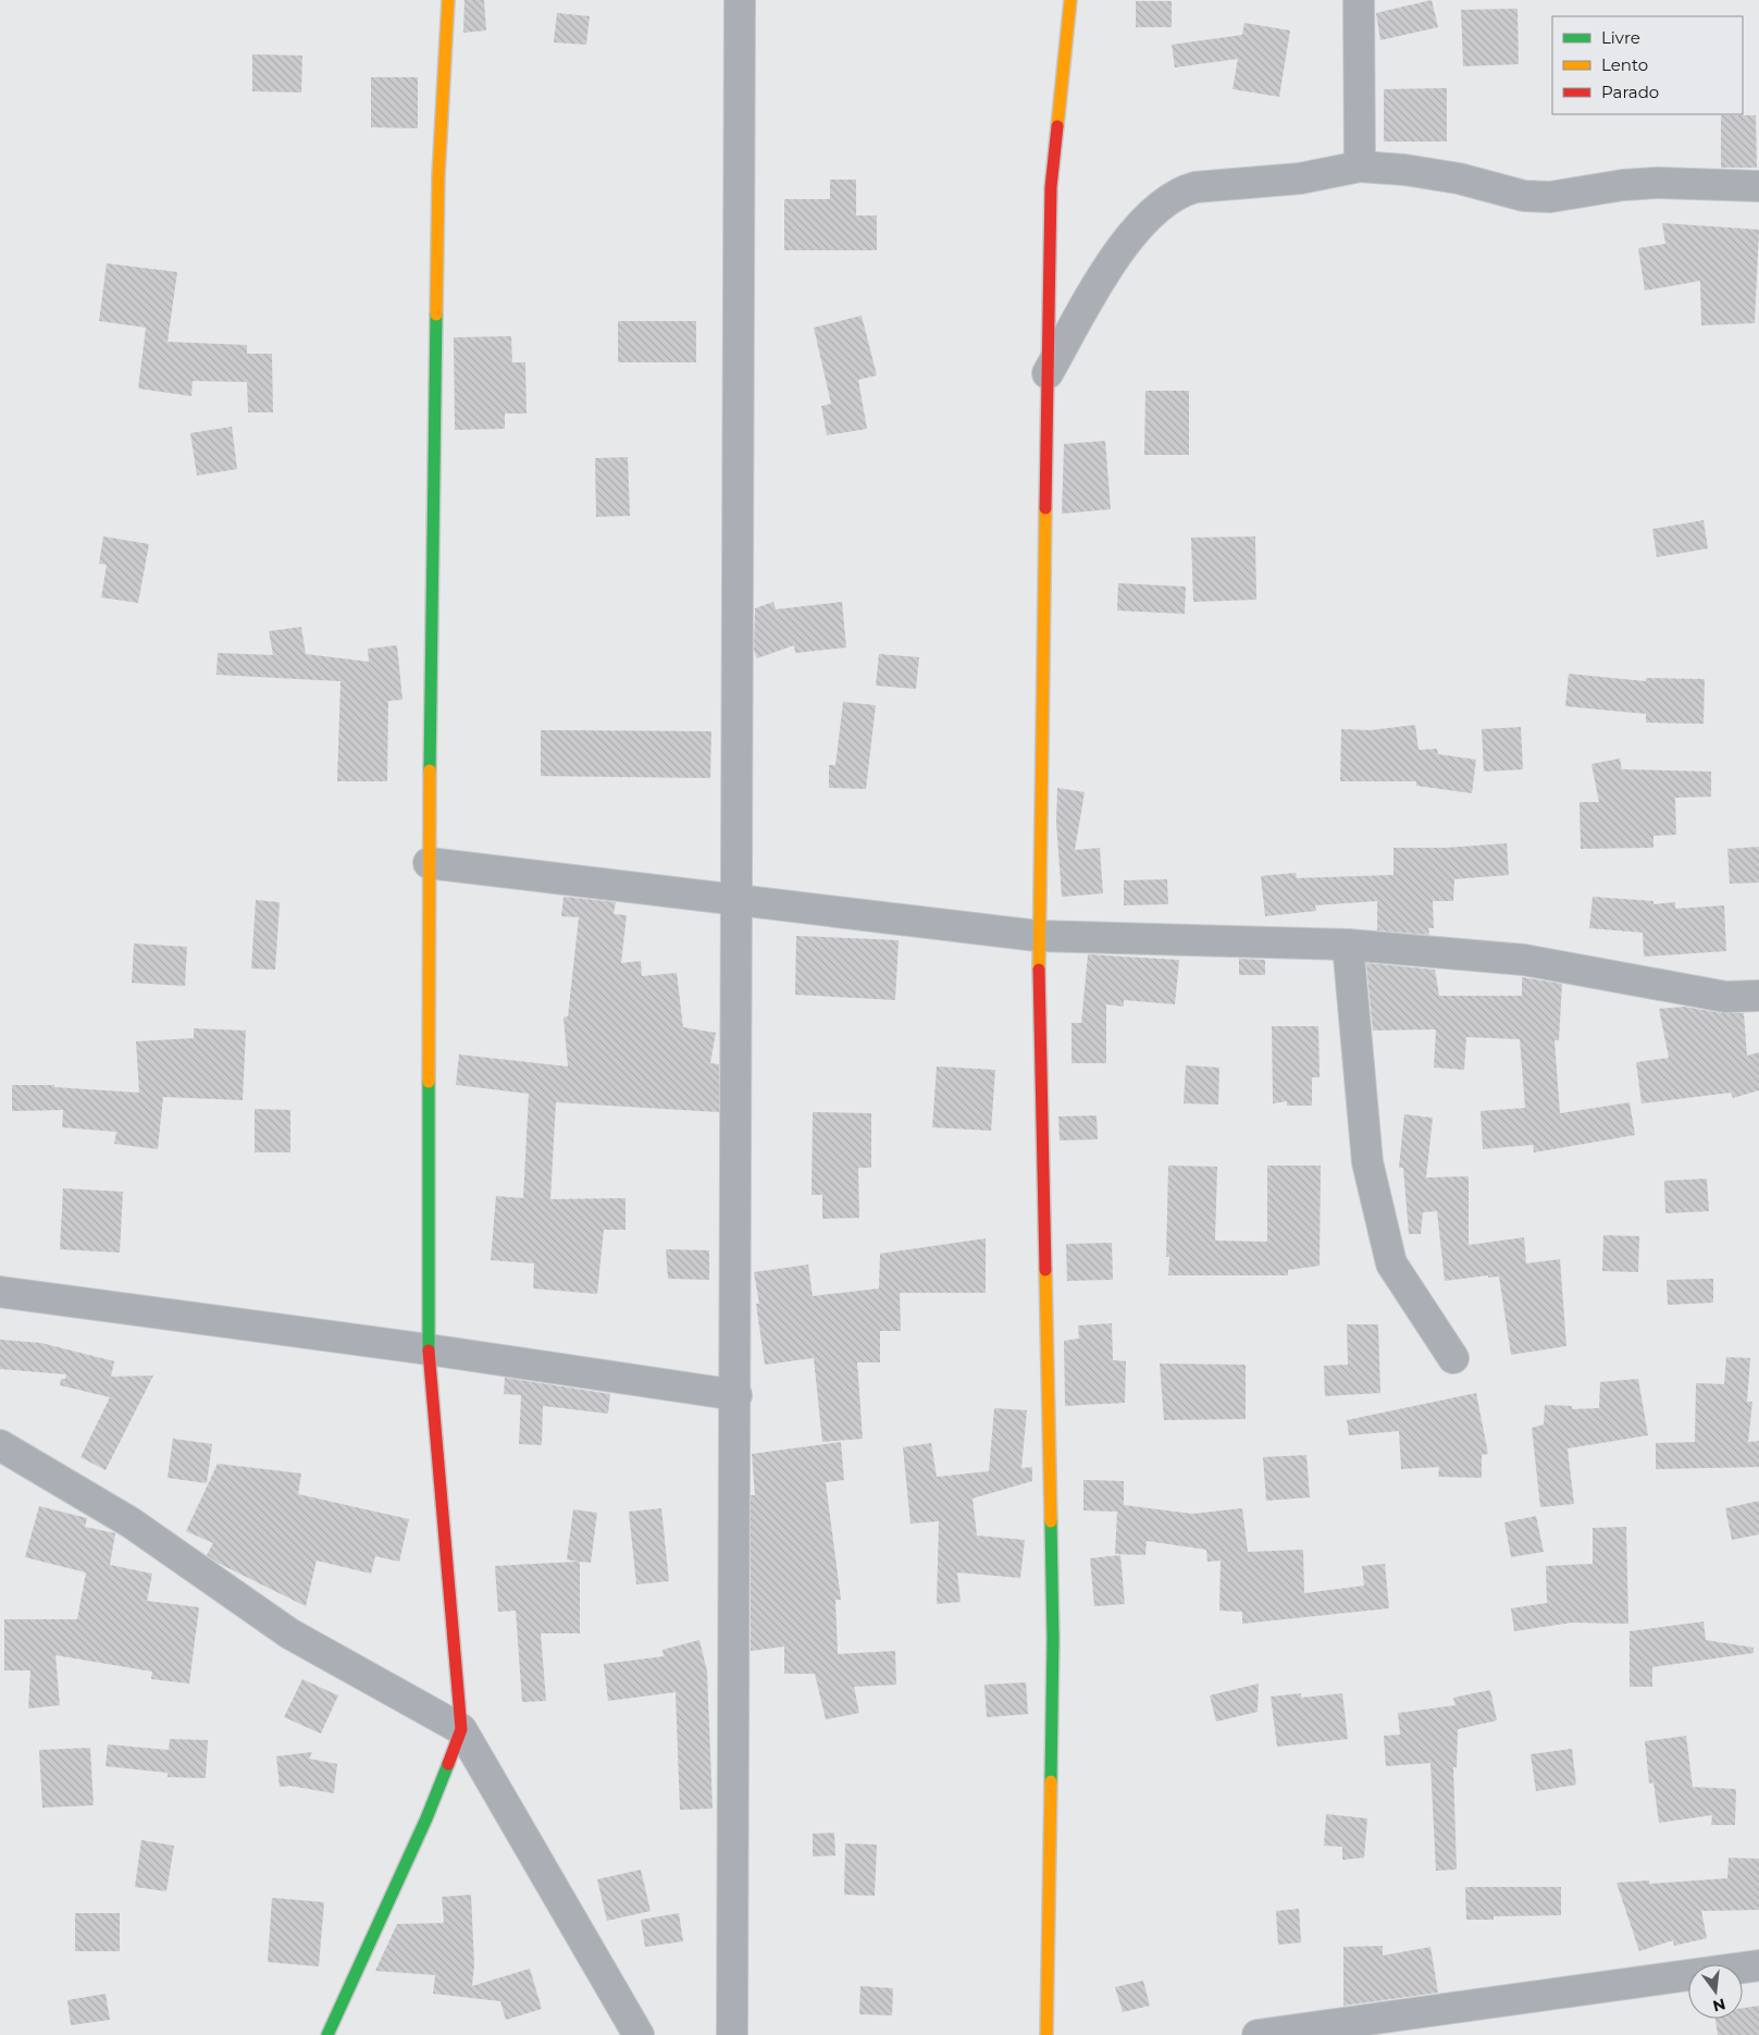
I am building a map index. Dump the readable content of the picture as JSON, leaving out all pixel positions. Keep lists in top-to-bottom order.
{
  "legend": ["Livre", "Lento", "Parado"],
  "north": "bottom"
}
